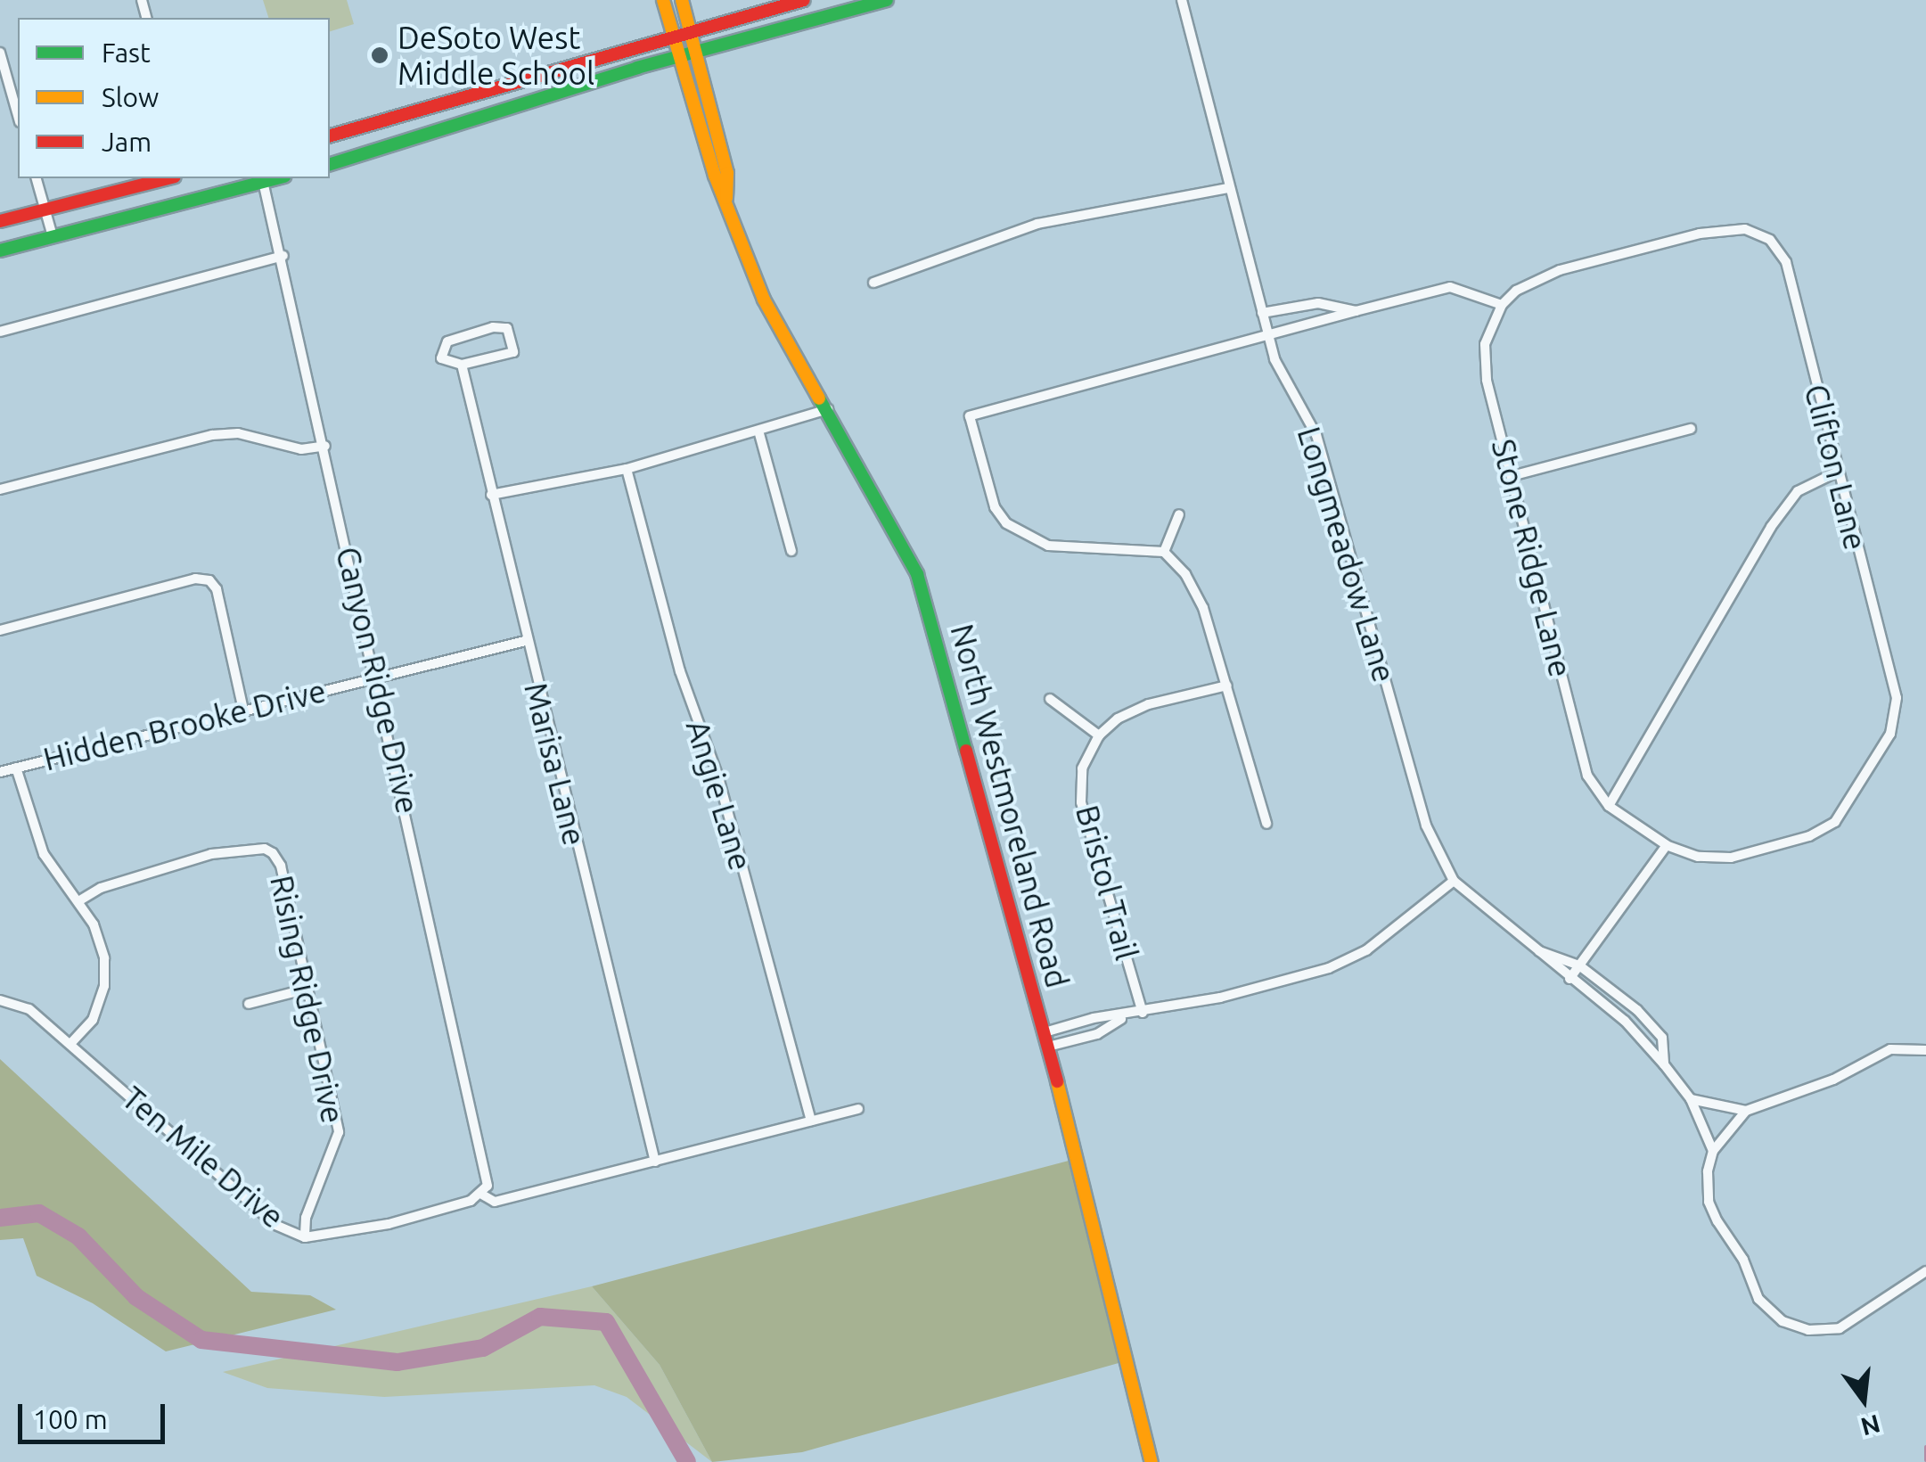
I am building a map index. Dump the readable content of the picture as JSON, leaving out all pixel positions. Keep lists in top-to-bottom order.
{
  "streets": {
    "main road": ["North Westmoreland Road"],
    "street": [
      "Clifton Lane",
      "Longmeadow Lane",
      "Stone Ridge Lane",
      "Canyon Ridge Drive",
      "Hidden Brooke Drive",
      "Marisa Lane",
      "Angie Lane",
      "Bristol Trail",
      "Rising Ridge Drive",
      "Ten Mile Drive"
    ]
  },
  "crossings": [
    ["Clifton Lane", "Stone Ridge Lane"],
    ["Canyon Ridge Drive", "Hidden Brooke Drive"],
    ["Canyon Ridge Drive", "Ten Mile Drive"],
    ["Hidden Brooke Drive", "Marisa Lane"],
    ["Marisa Lane", "Ten Mile Drive"],
    ["Angie Lane", "Ten Mile Drive"],
    ["Rising Ridge Drive", "Ten Mile Drive"]
  ],
  "places": ["DeSoto West Middle School"],
  "legend": ["Fast", "Slow", "Jam"],
  "scale_bar": "100 m",
  "north": "bottom"
}
